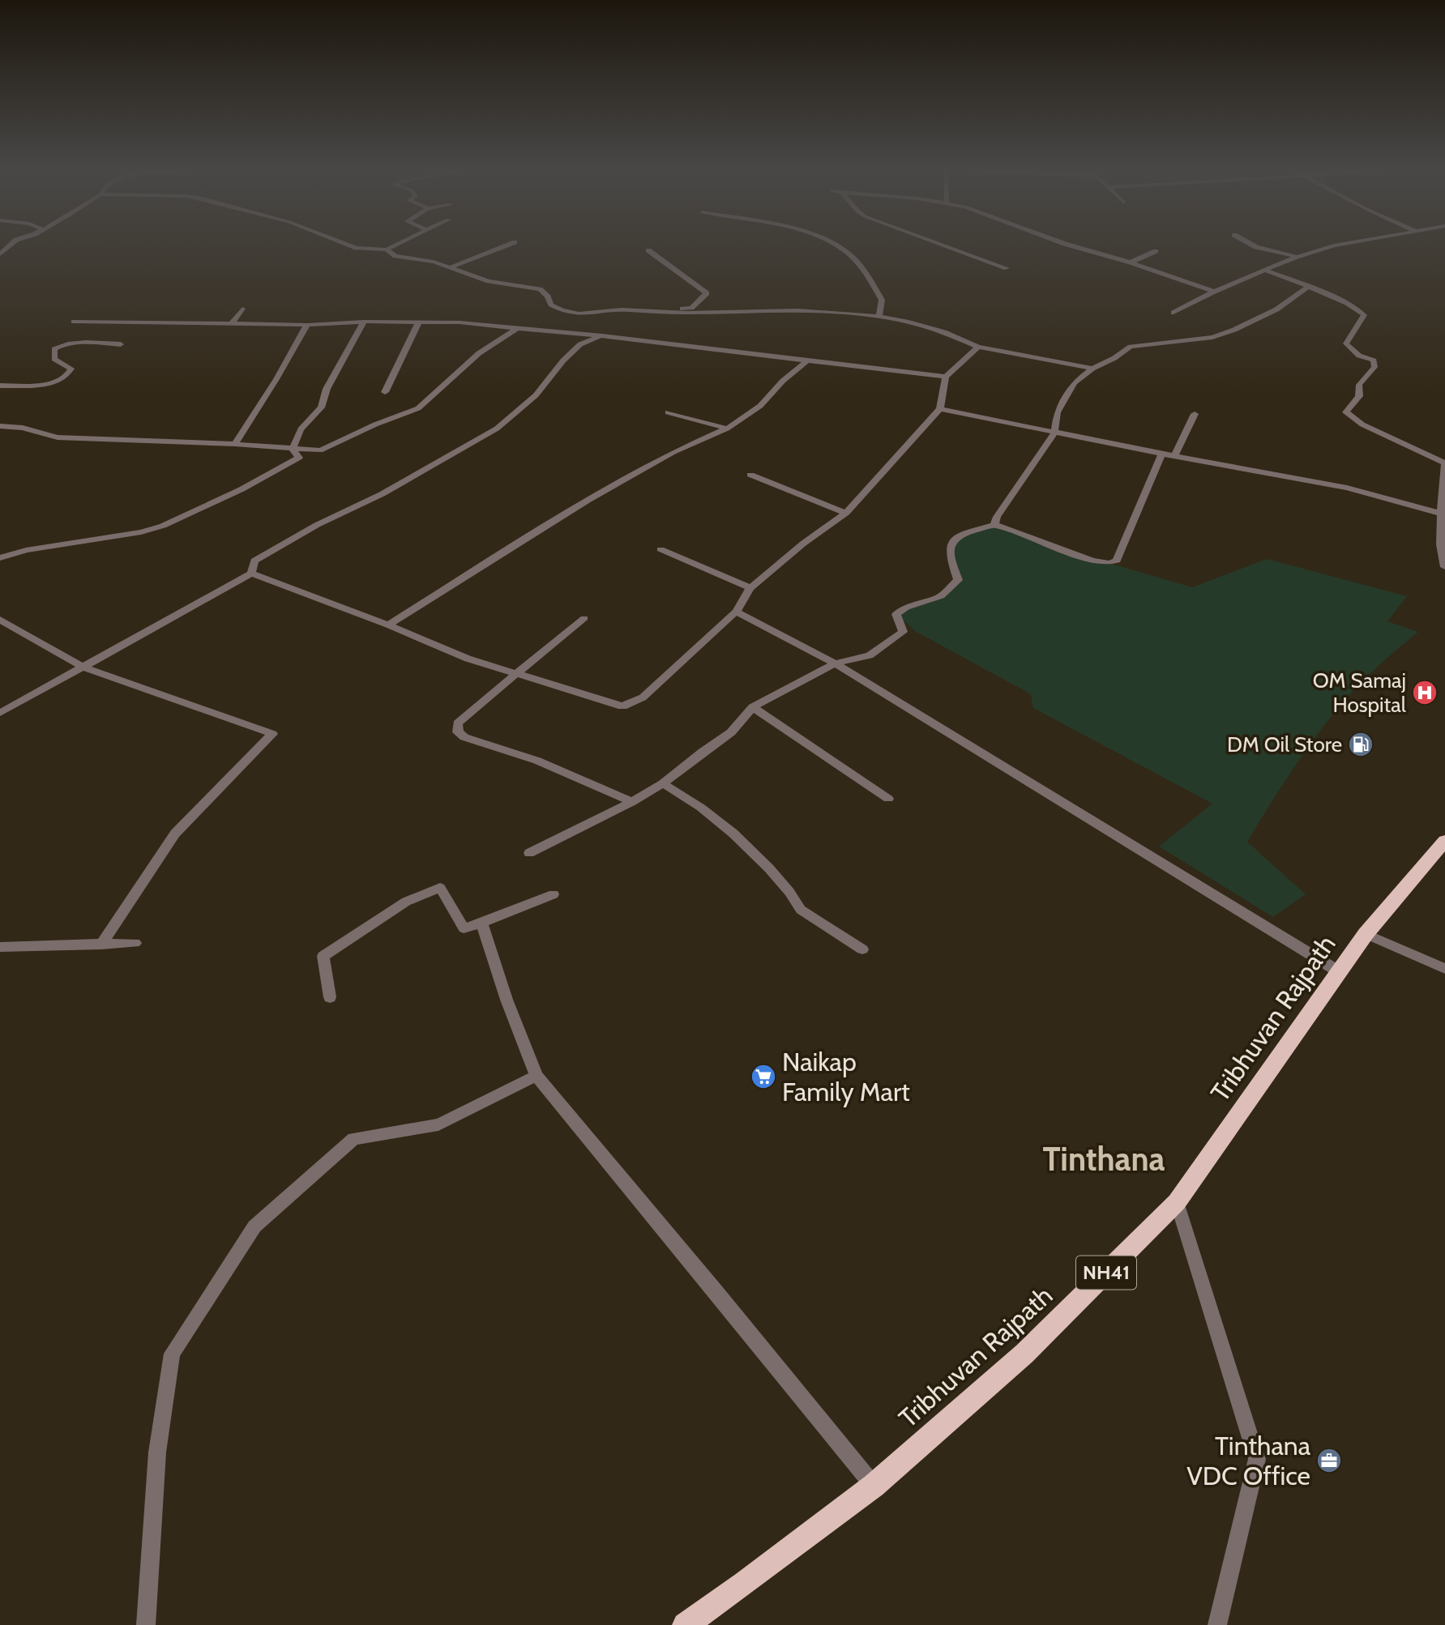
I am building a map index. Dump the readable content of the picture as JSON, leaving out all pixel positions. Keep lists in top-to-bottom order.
{
  "streets": {
    "highway": ["Tribhuvan Rajpath", "NH41"]
  },
  "districts": ["Tinthana"],
  "places": {
    "hospital": ["OM Samaj Hospital"],
    "fuel station": ["DM Oil Store"],
    "supermarket": ["Naikap Family Mart"],
    "office": ["Tinthana VDC Office"]
  }
}
